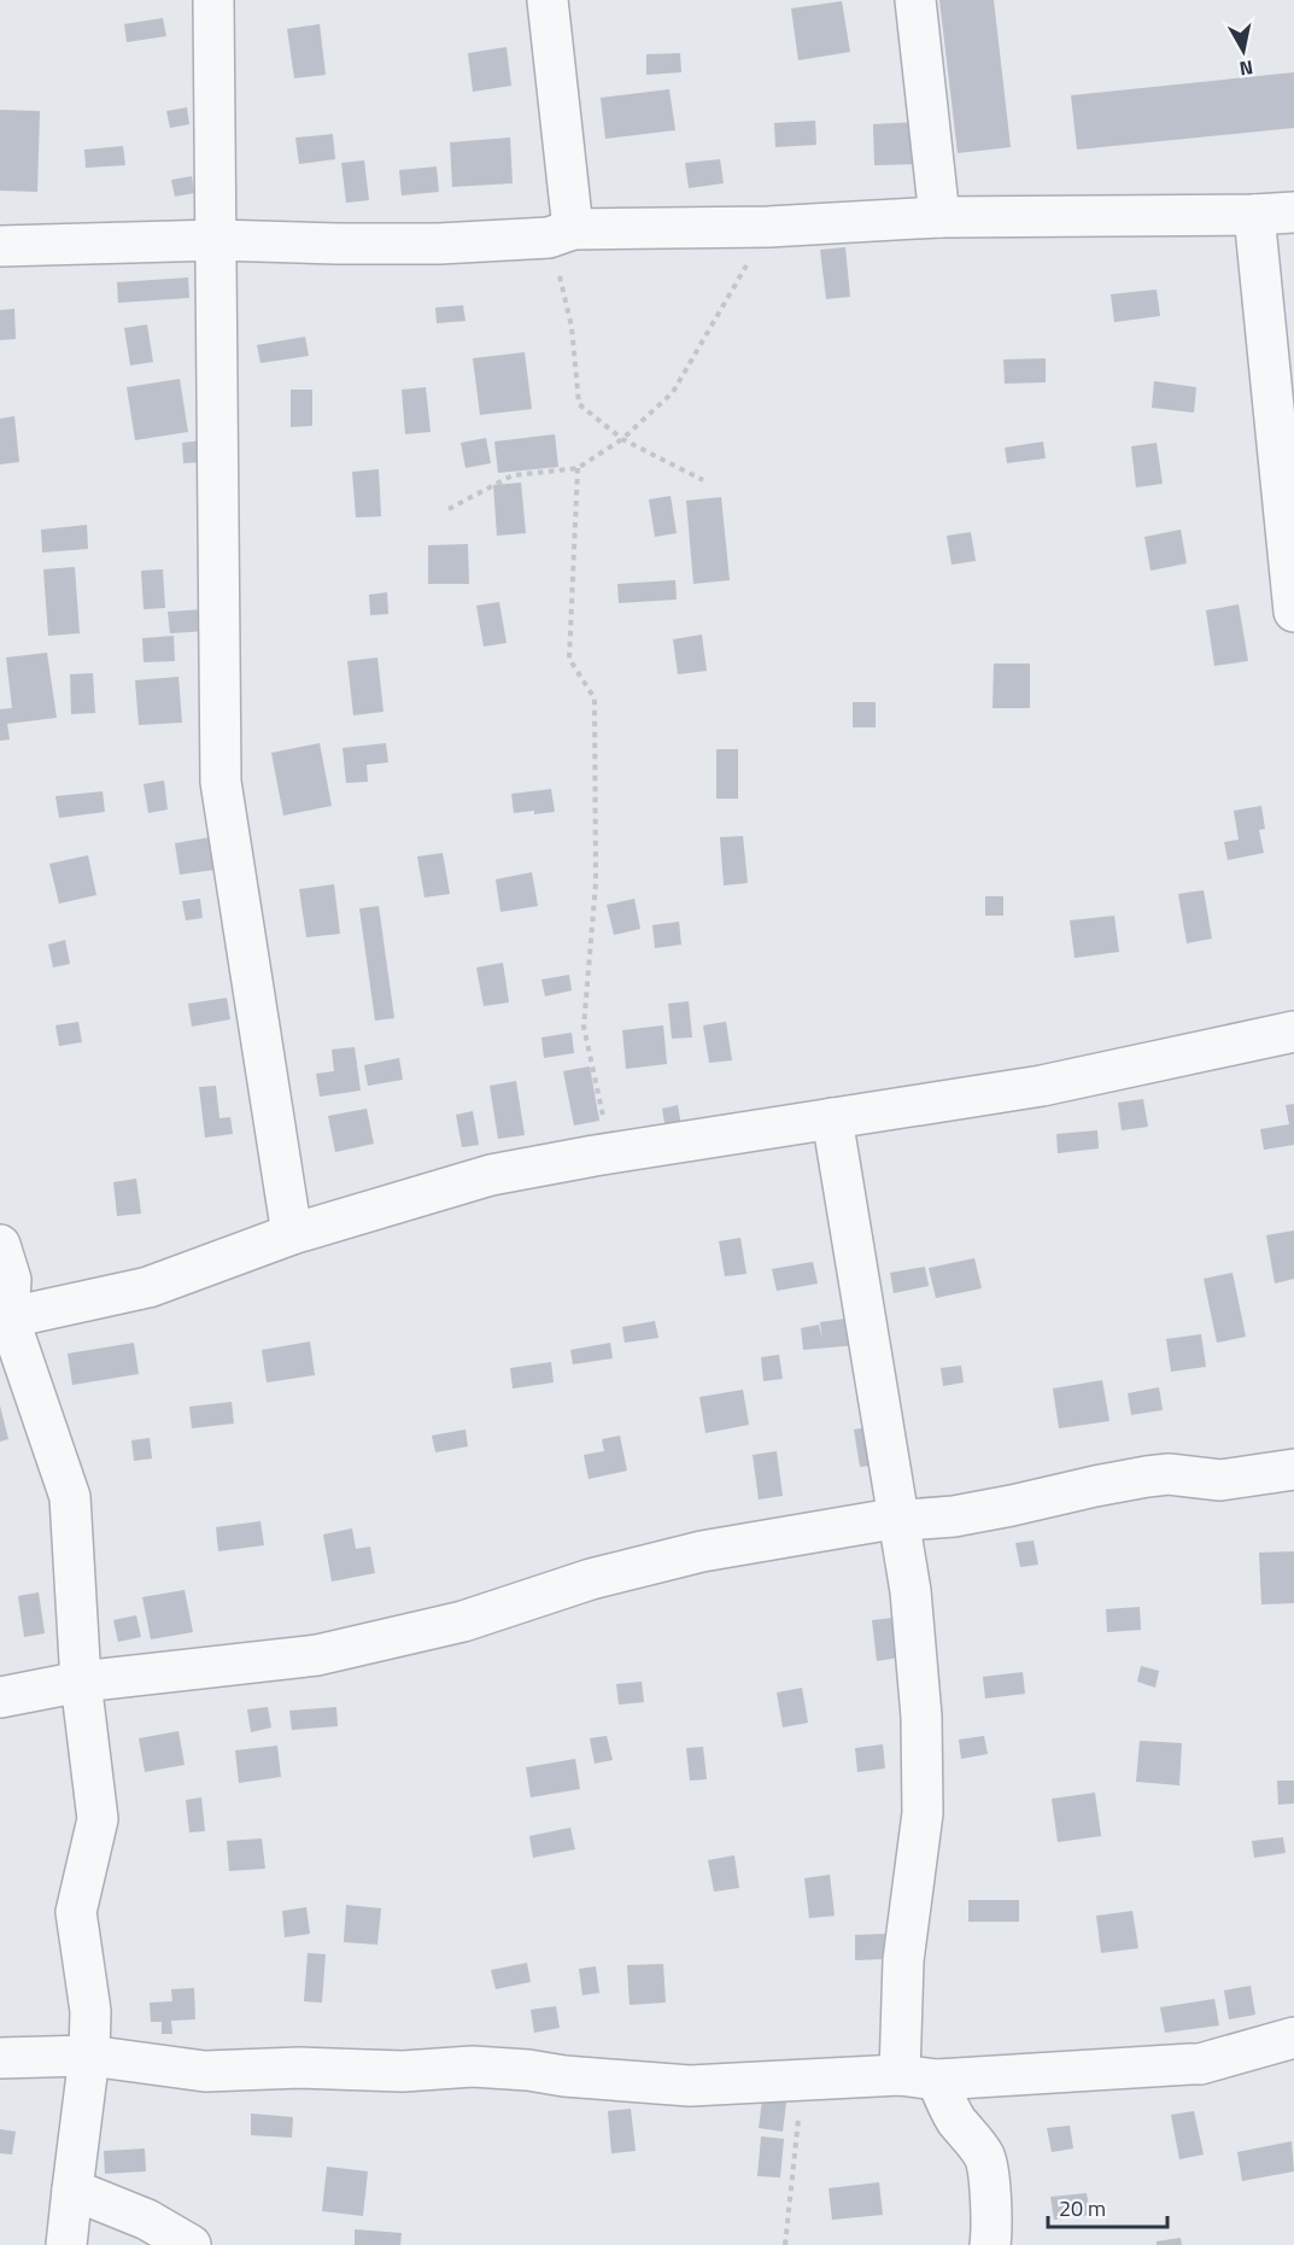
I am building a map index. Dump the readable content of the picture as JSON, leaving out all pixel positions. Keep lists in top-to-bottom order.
{
  "scale_bar": "20 m",
  "north": "bottom"
}
